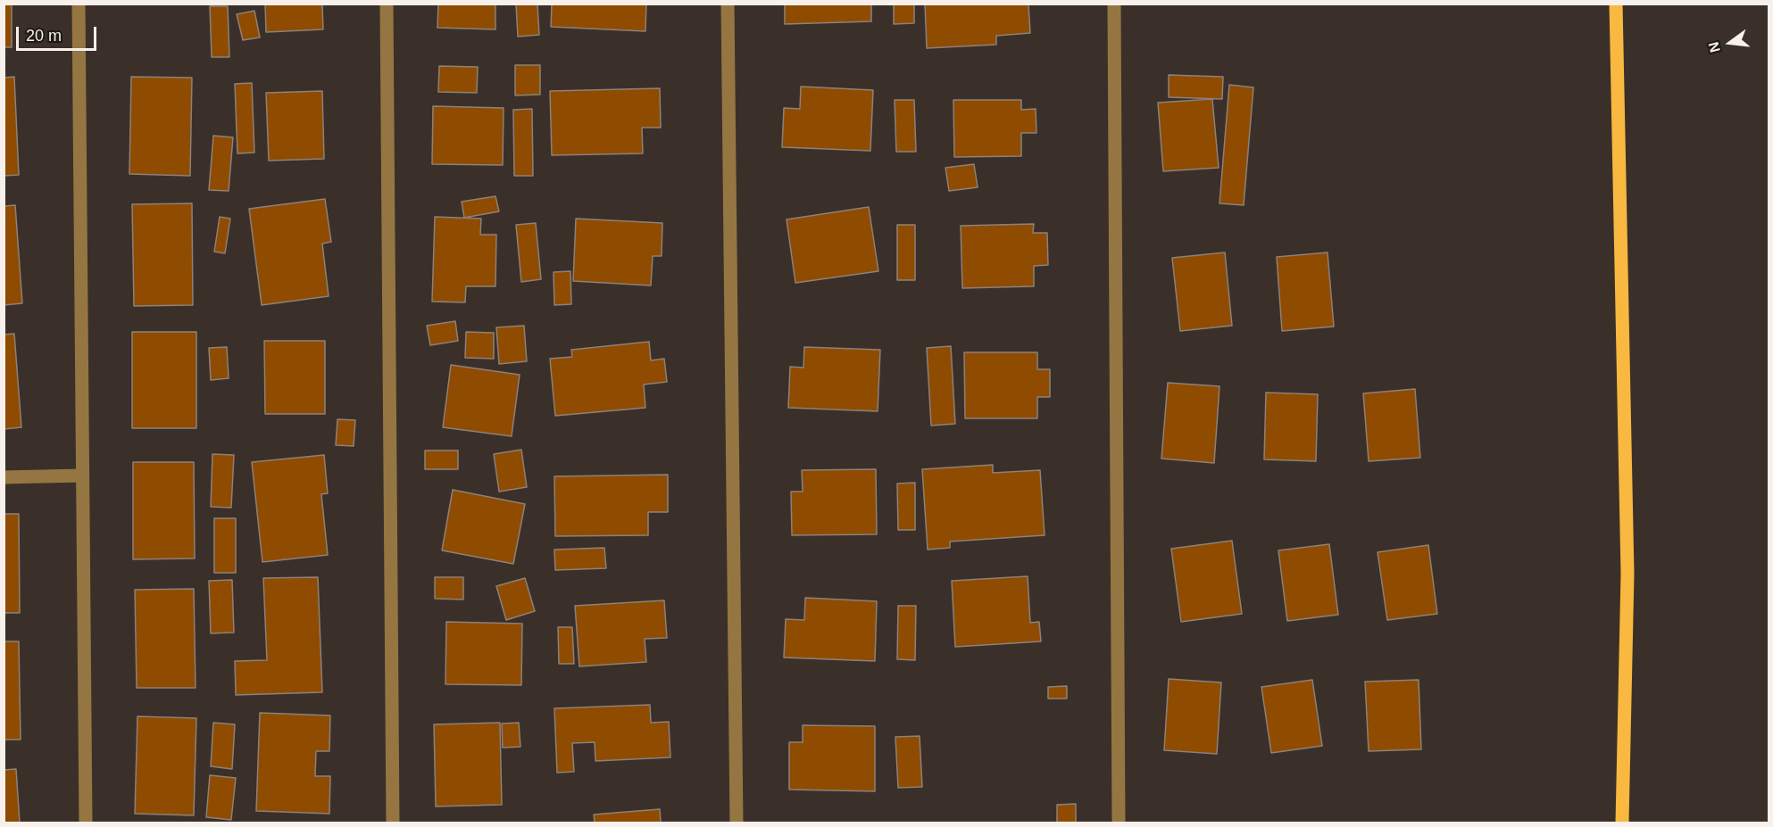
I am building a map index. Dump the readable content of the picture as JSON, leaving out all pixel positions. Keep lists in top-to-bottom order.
{
  "scale_bar": "20 m",
  "north": "left"
}
